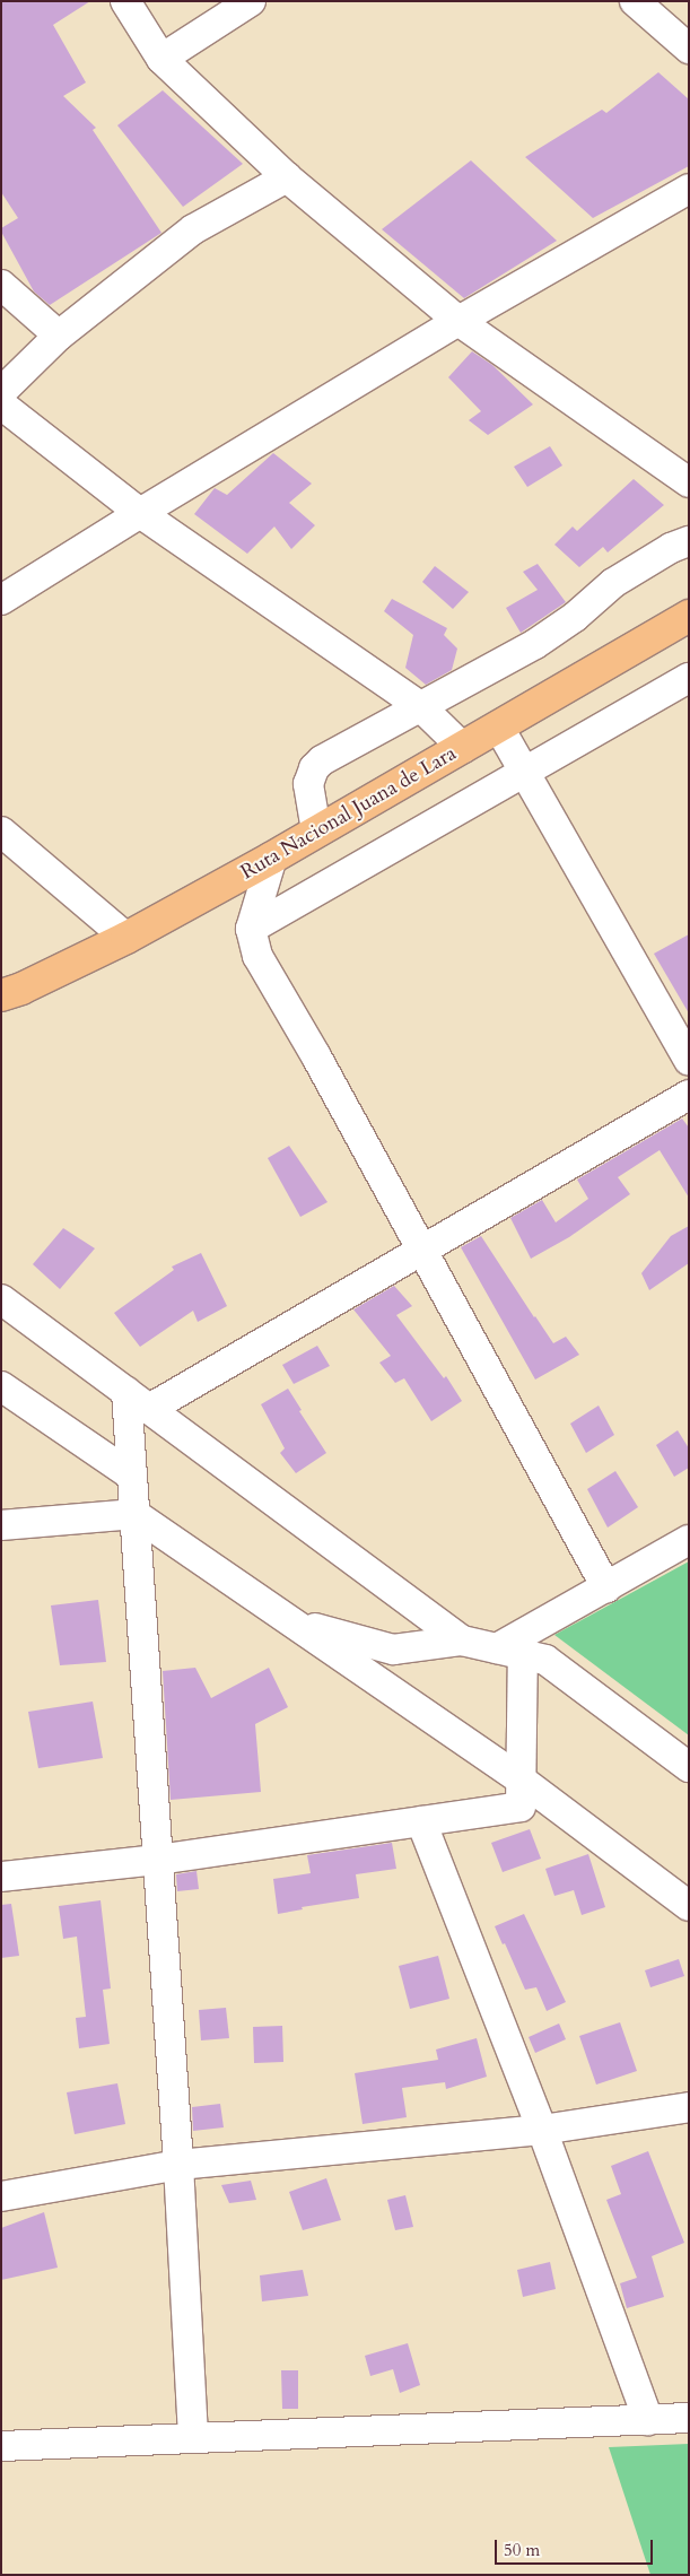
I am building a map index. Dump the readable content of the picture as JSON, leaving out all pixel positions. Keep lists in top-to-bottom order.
{
  "streets": {
    "highway": ["Ruta Nacional Juana de Lara"]
  },
  "scale_bar": "50 m"
}
